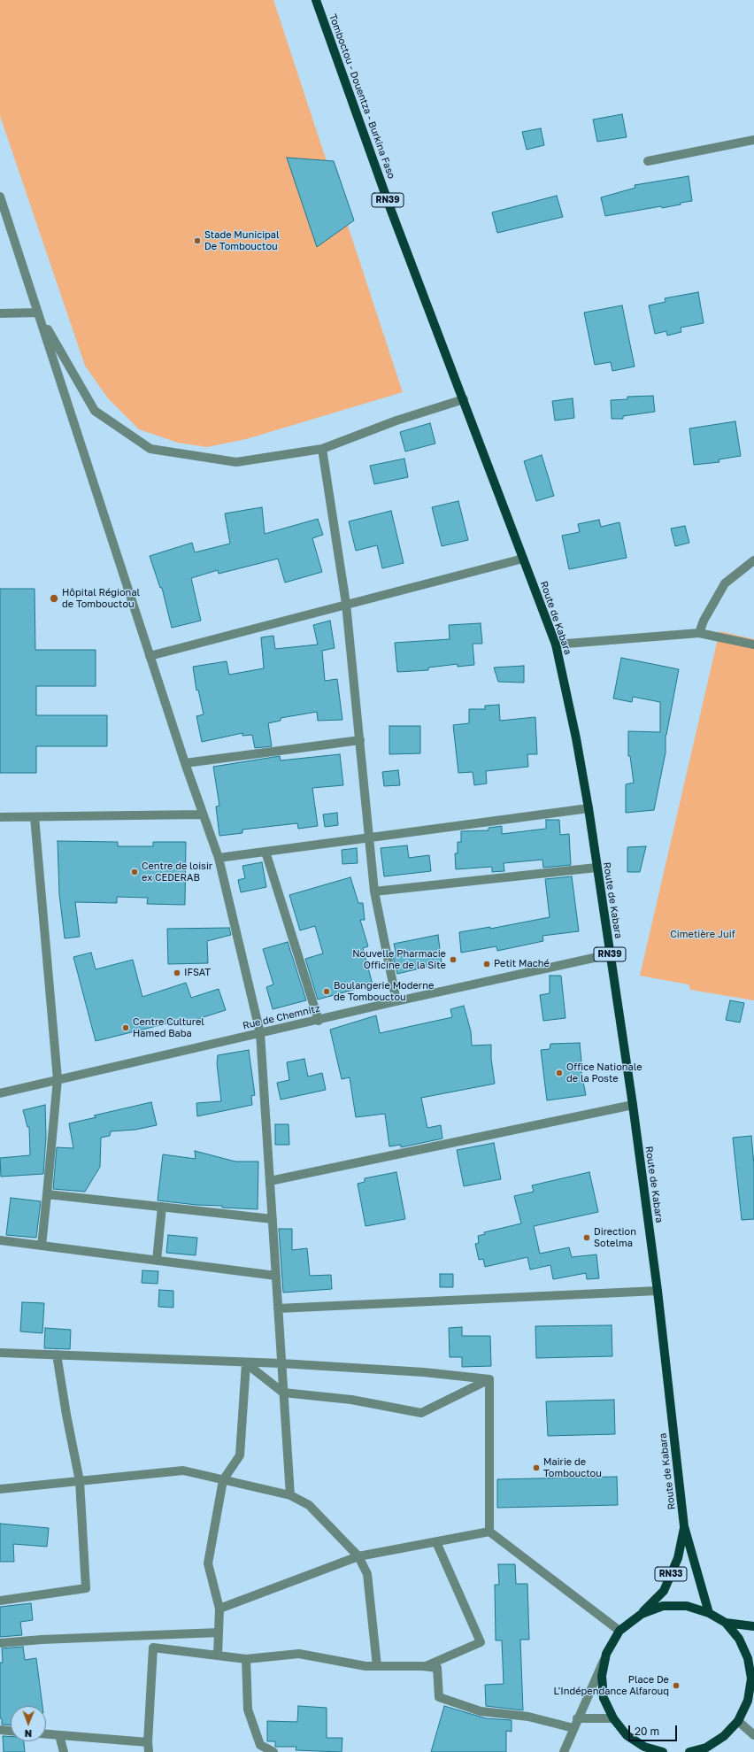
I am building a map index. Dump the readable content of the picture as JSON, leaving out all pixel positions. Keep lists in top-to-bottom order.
{
  "streets": {
    "main road": [
      "Tomboctou - Douentza - Burkina Faso",
      "RN39",
      "Route de Kabara",
      "RN33"
    ],
    "street": ["Rue de Chemnitz"]
  },
  "crossings": [
    ["Tomboctou - Douentza - Burkina Faso", "Route de Kabara"],
    ["Route de Kabara", "Rue de Chemnitz"],
    ["Route de Kabara", "RN33"]
  ],
  "parks": ["Cimetière Juif"],
  "places": [
    "Stade Municipal De Tombouctou",
    "Hôpital Régional de Tombouctou",
    "Centre de loisir ex CEDERAB",
    "Nouvelle Pharmacie Officine de la Site",
    "Petit Maché",
    "IFSAT",
    "Boulangerie Moderne de Tombouctou",
    "Centre Culturel Hamed Baba",
    "Office Nationale de la Poste",
    "Direction Sotelma",
    "Mairie de Tombouctou",
    "Place De L'Indépendance Alfarouq"
  ],
  "scale_bar": "20 m",
  "north": "bottom"
}
